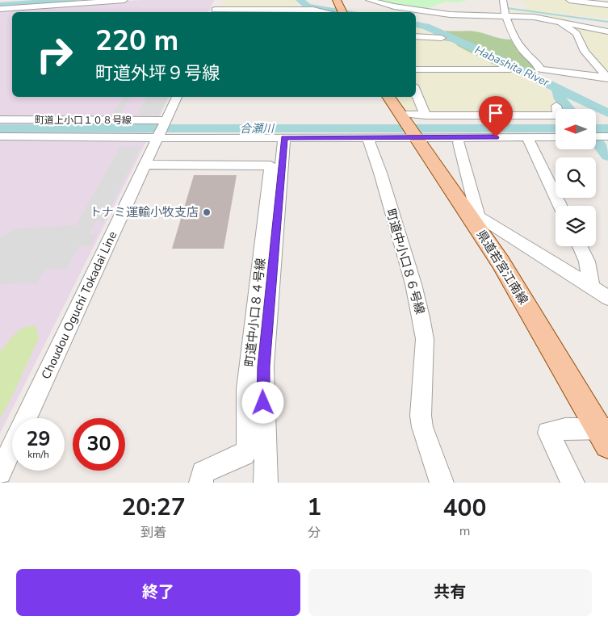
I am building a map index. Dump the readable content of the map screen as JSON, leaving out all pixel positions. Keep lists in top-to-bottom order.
{
  "streets": {
    "main road": ["県道若宮江南線"],
    "street": [
      "町道上小口１０８号線",
      "町道中小口８６号線",
      "Choudou Oguchi Tokadai Line",
      "町道中小口８４号線"
    ]
  },
  "crossings": [
    ["町道上小口１０８号線", "Choudou Oguchi Tokadai Line"],
    ["Choudou Oguchi Tokadai Line", "町道中小口８４号線"]
  ],
  "water": ["Habashita River", "合瀬川"],
  "places": ["トナミ運輸小牧支店"],
  "north": "left",
  "page": {
    "turn": ["220 m", "町道外坪９号線"],
    "speed": "29 km/h",
    "limit": "30",
    "eta": [
      "20:27",
      "到着",
      "1",
      "分",
      "400",
      "m"
    ],
    "buttons": ["終了", "共有"]
  }
}
